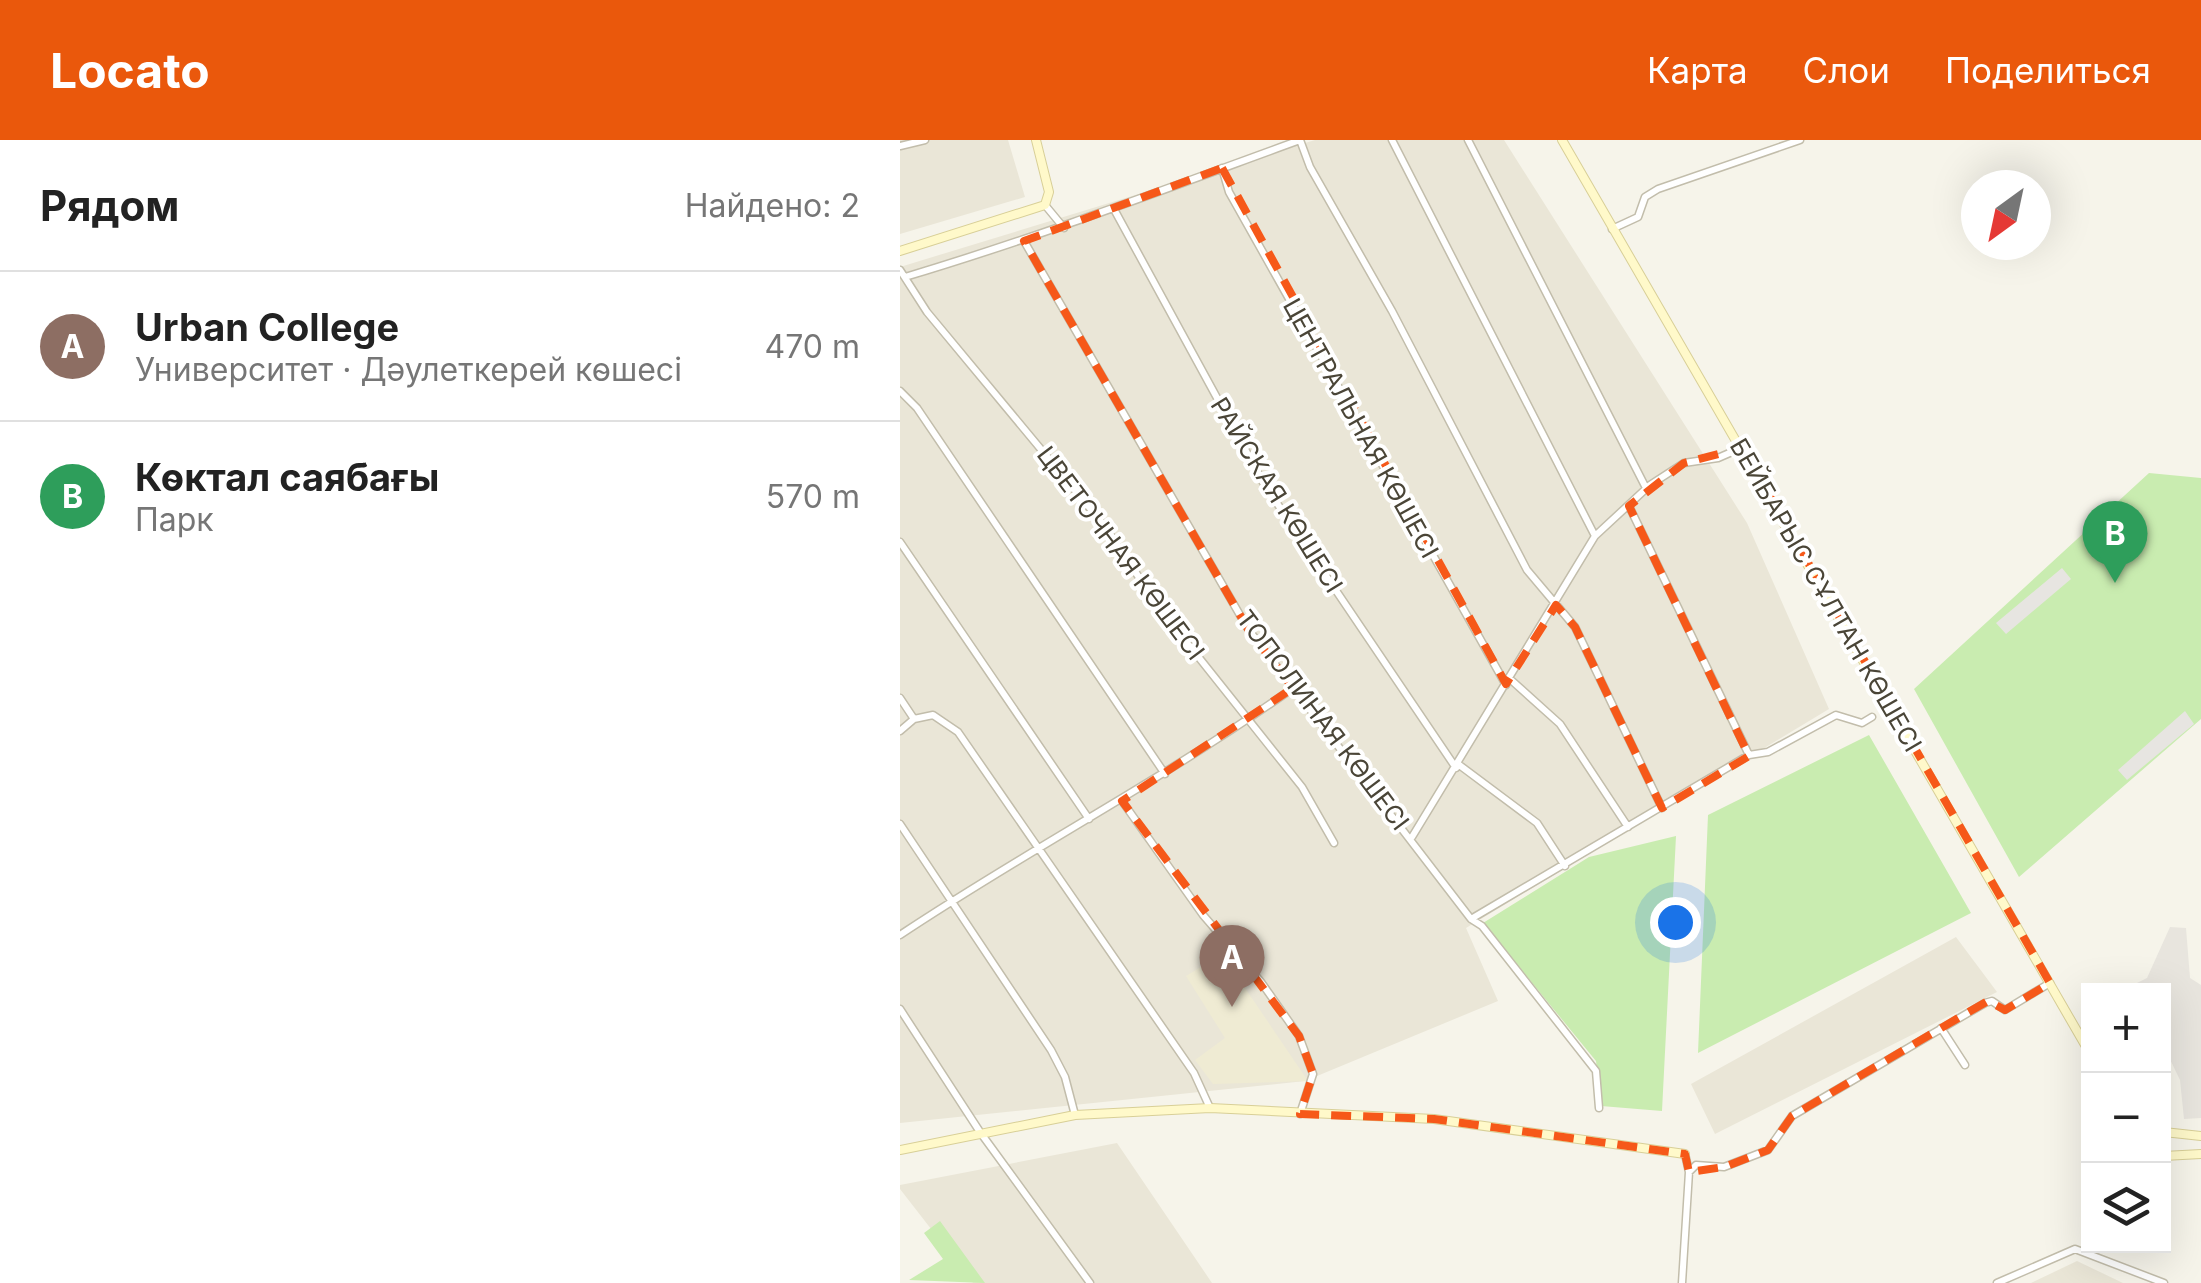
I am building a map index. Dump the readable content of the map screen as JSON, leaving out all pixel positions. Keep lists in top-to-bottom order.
{
  "streets": {
    "street": [
      "ЦЕНТРАЛЬНАЯ КӨШЕСІ",
      "РАЙСКАЯ КӨШЕСІ",
      "ЦВЕТОЧНАЯ КӨШЕСІ",
      "БЕЙБАРЫС СҰЛТАН КӨШЕСІ",
      "ТОПОЛИНАЯ КӨШЕСІ"
    ]
  },
  "north": "bottom left",
  "page": {
    "header": "Locato",
    "nav": ["Карта", "Слои", "Поделиться"],
    "heading": ["Рядом", "Найдено: 2"],
    "list": [
      {
        "mark": "A",
        "name": "Urban College",
        "note": "Университет · Дәулеткерей көшесі",
        "value": "470 m"
      },
      {
        "mark": "B",
        "name": "Көктал саябағы",
        "note": "Парк",
        "value": "570 m"
      }
    ],
    "pins": ["B", "A"],
    "map_buttons": ["+", "−"]
  }
}
